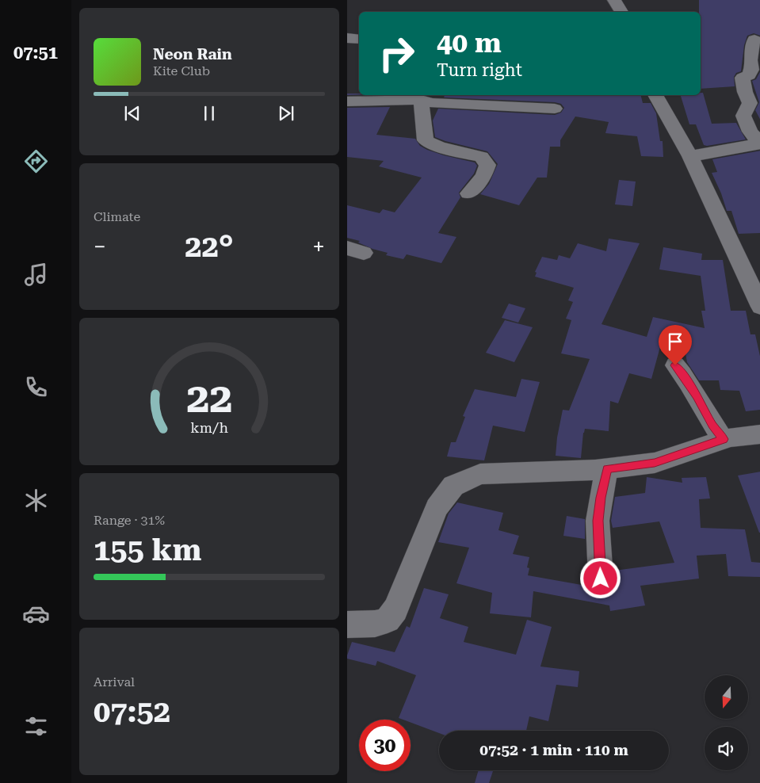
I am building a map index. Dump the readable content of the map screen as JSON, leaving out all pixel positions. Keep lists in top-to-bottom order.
{
  "north": "bottom",
  "page": {
    "tabs": "07:51",
    "turn": ["40 m", "Turn right"],
    "song": ["Neon Rain", "Kite Club"],
    "tile": [
      "Climate",
      ["Range · 31%", "155 km"],
      ["Arrival", "07:52"]
    ],
    "heat": ["−", "22°", "+"],
    "limit": "30",
    "trip": "07:52 · 1 min · 110 m",
    "gauge": ["22", "km/h"]
  }
}
